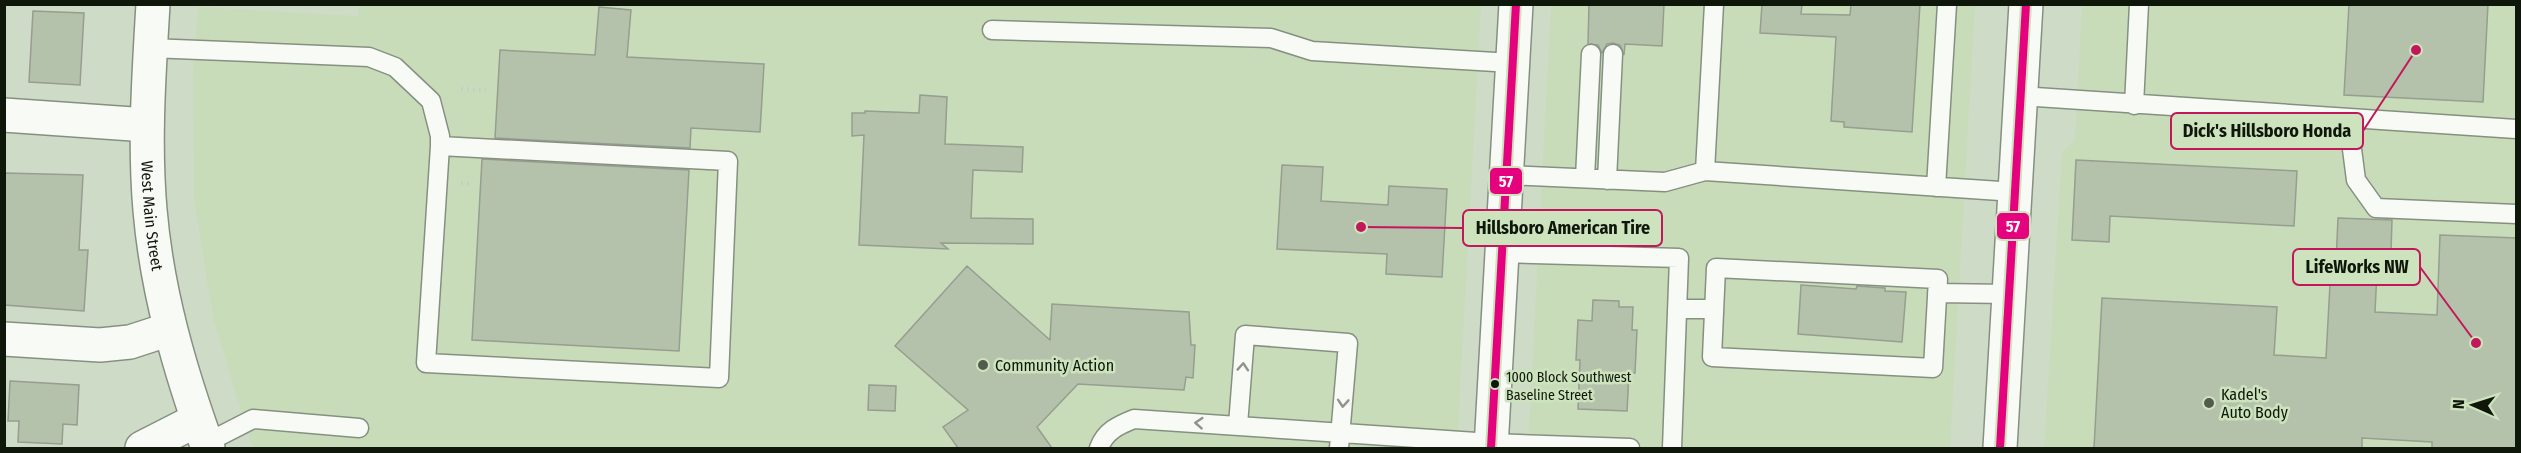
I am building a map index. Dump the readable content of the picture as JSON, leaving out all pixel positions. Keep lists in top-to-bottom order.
{
  "streets": {
    "main road": ["West Main Street"]
  },
  "places": [
    "Dick's Hillsboro Honda",
    "Hillsboro American Tire",
    "LifeWorks NW",
    "Community Action",
    "1000 Block Southwest Baseline Street",
    "Kadel's Auto Body"
  ],
  "lines": ["transit line 57"],
  "north": "left"
}
